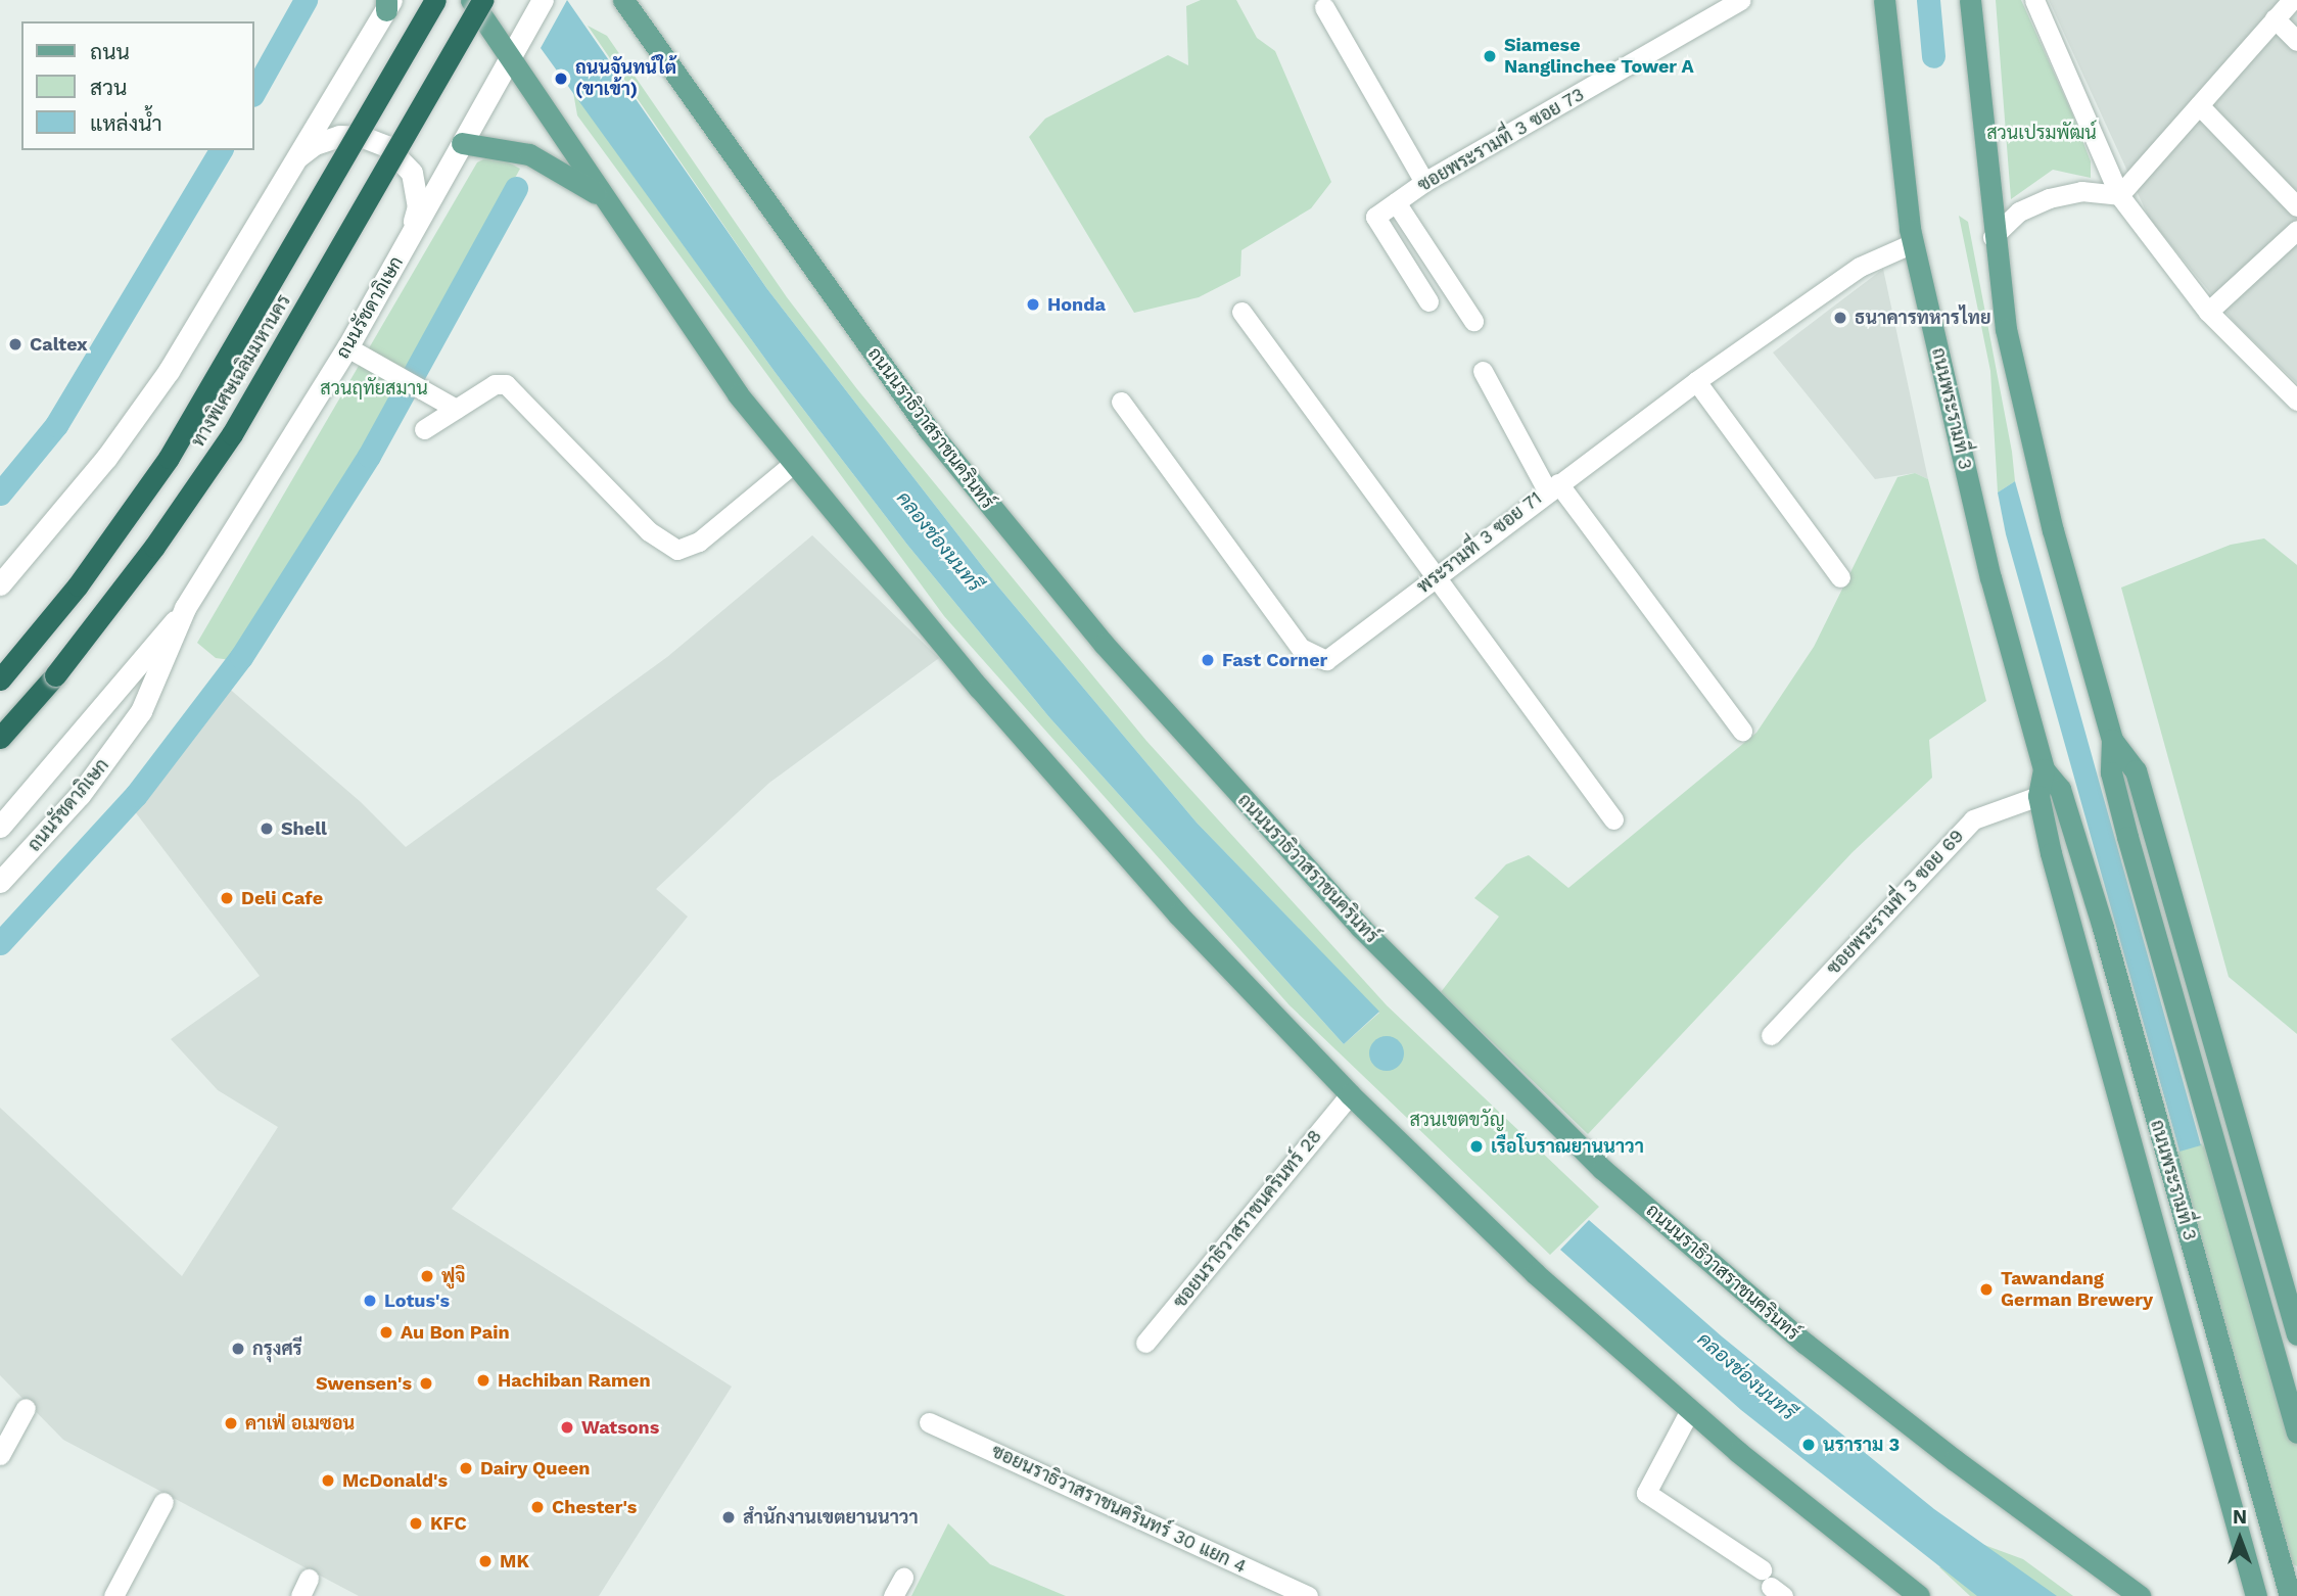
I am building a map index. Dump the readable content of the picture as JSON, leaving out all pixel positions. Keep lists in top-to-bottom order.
{
  "streets": {
    "highway": ["ทางพิเศษเฉลิมมหานคร"],
    "main road": ["ถนนรัชดาภิเษก", "ถนนพระรามที่ 3", "ถนนนราธิวาสราชนครินทร์"],
    "street": [
      "ซอยพระรามที่ 3 ซอย 73",
      "พระรามที่ 3 ซอย 71",
      "ซอยพระรามที่ 3 ซอย 69",
      "ซอยนราธิวาสราชนครินทร์ 28",
      "ซอยนราธิวาสราชนครินทร์ 30 แยก 4"
    ]
  },
  "crossings": [
    ["ถนนพระรามที่ 3", "พระรามที่ 3 ซอย 71"],
    ["ถนนพระรามที่ 3", "ซอยพระรามที่ 3 ซอย 69"]
  ],
  "water": ["คลองช่องนนทรี"],
  "parks": ["สวนเปรมพัฒน์", "สวนฤทัยสมาน", "สวนเขตขวัญ"],
  "places": [
    "Siamese Nanglinchee Tower A",
    "ถนนจันทน์ใต้ (ขาเข้า)",
    "Honda",
    "ธนาคารทหารไทย",
    "Caltex",
    "Fast Corner",
    "Shell",
    "Deli Cafe",
    "เรือโบราณยานนาวา",
    "ฟูจิ",
    "Tawandang German Brewery",
    "Lotus's",
    "Au Bon Pain",
    "กรุงศรี",
    "Hachiban Ramen",
    "Swensen's",
    "คาเฟ่ อเมซอน",
    "Watsons",
    "นราราม 3",
    "Dairy Queen",
    "McDonald's",
    "Chester's",
    "สำนักงานเขตยานนาวา",
    "KFC",
    "MK"
  ],
  "legend": ["ถนน", "สวน", "แหล่งน้ำ"],
  "north": "top"
}
